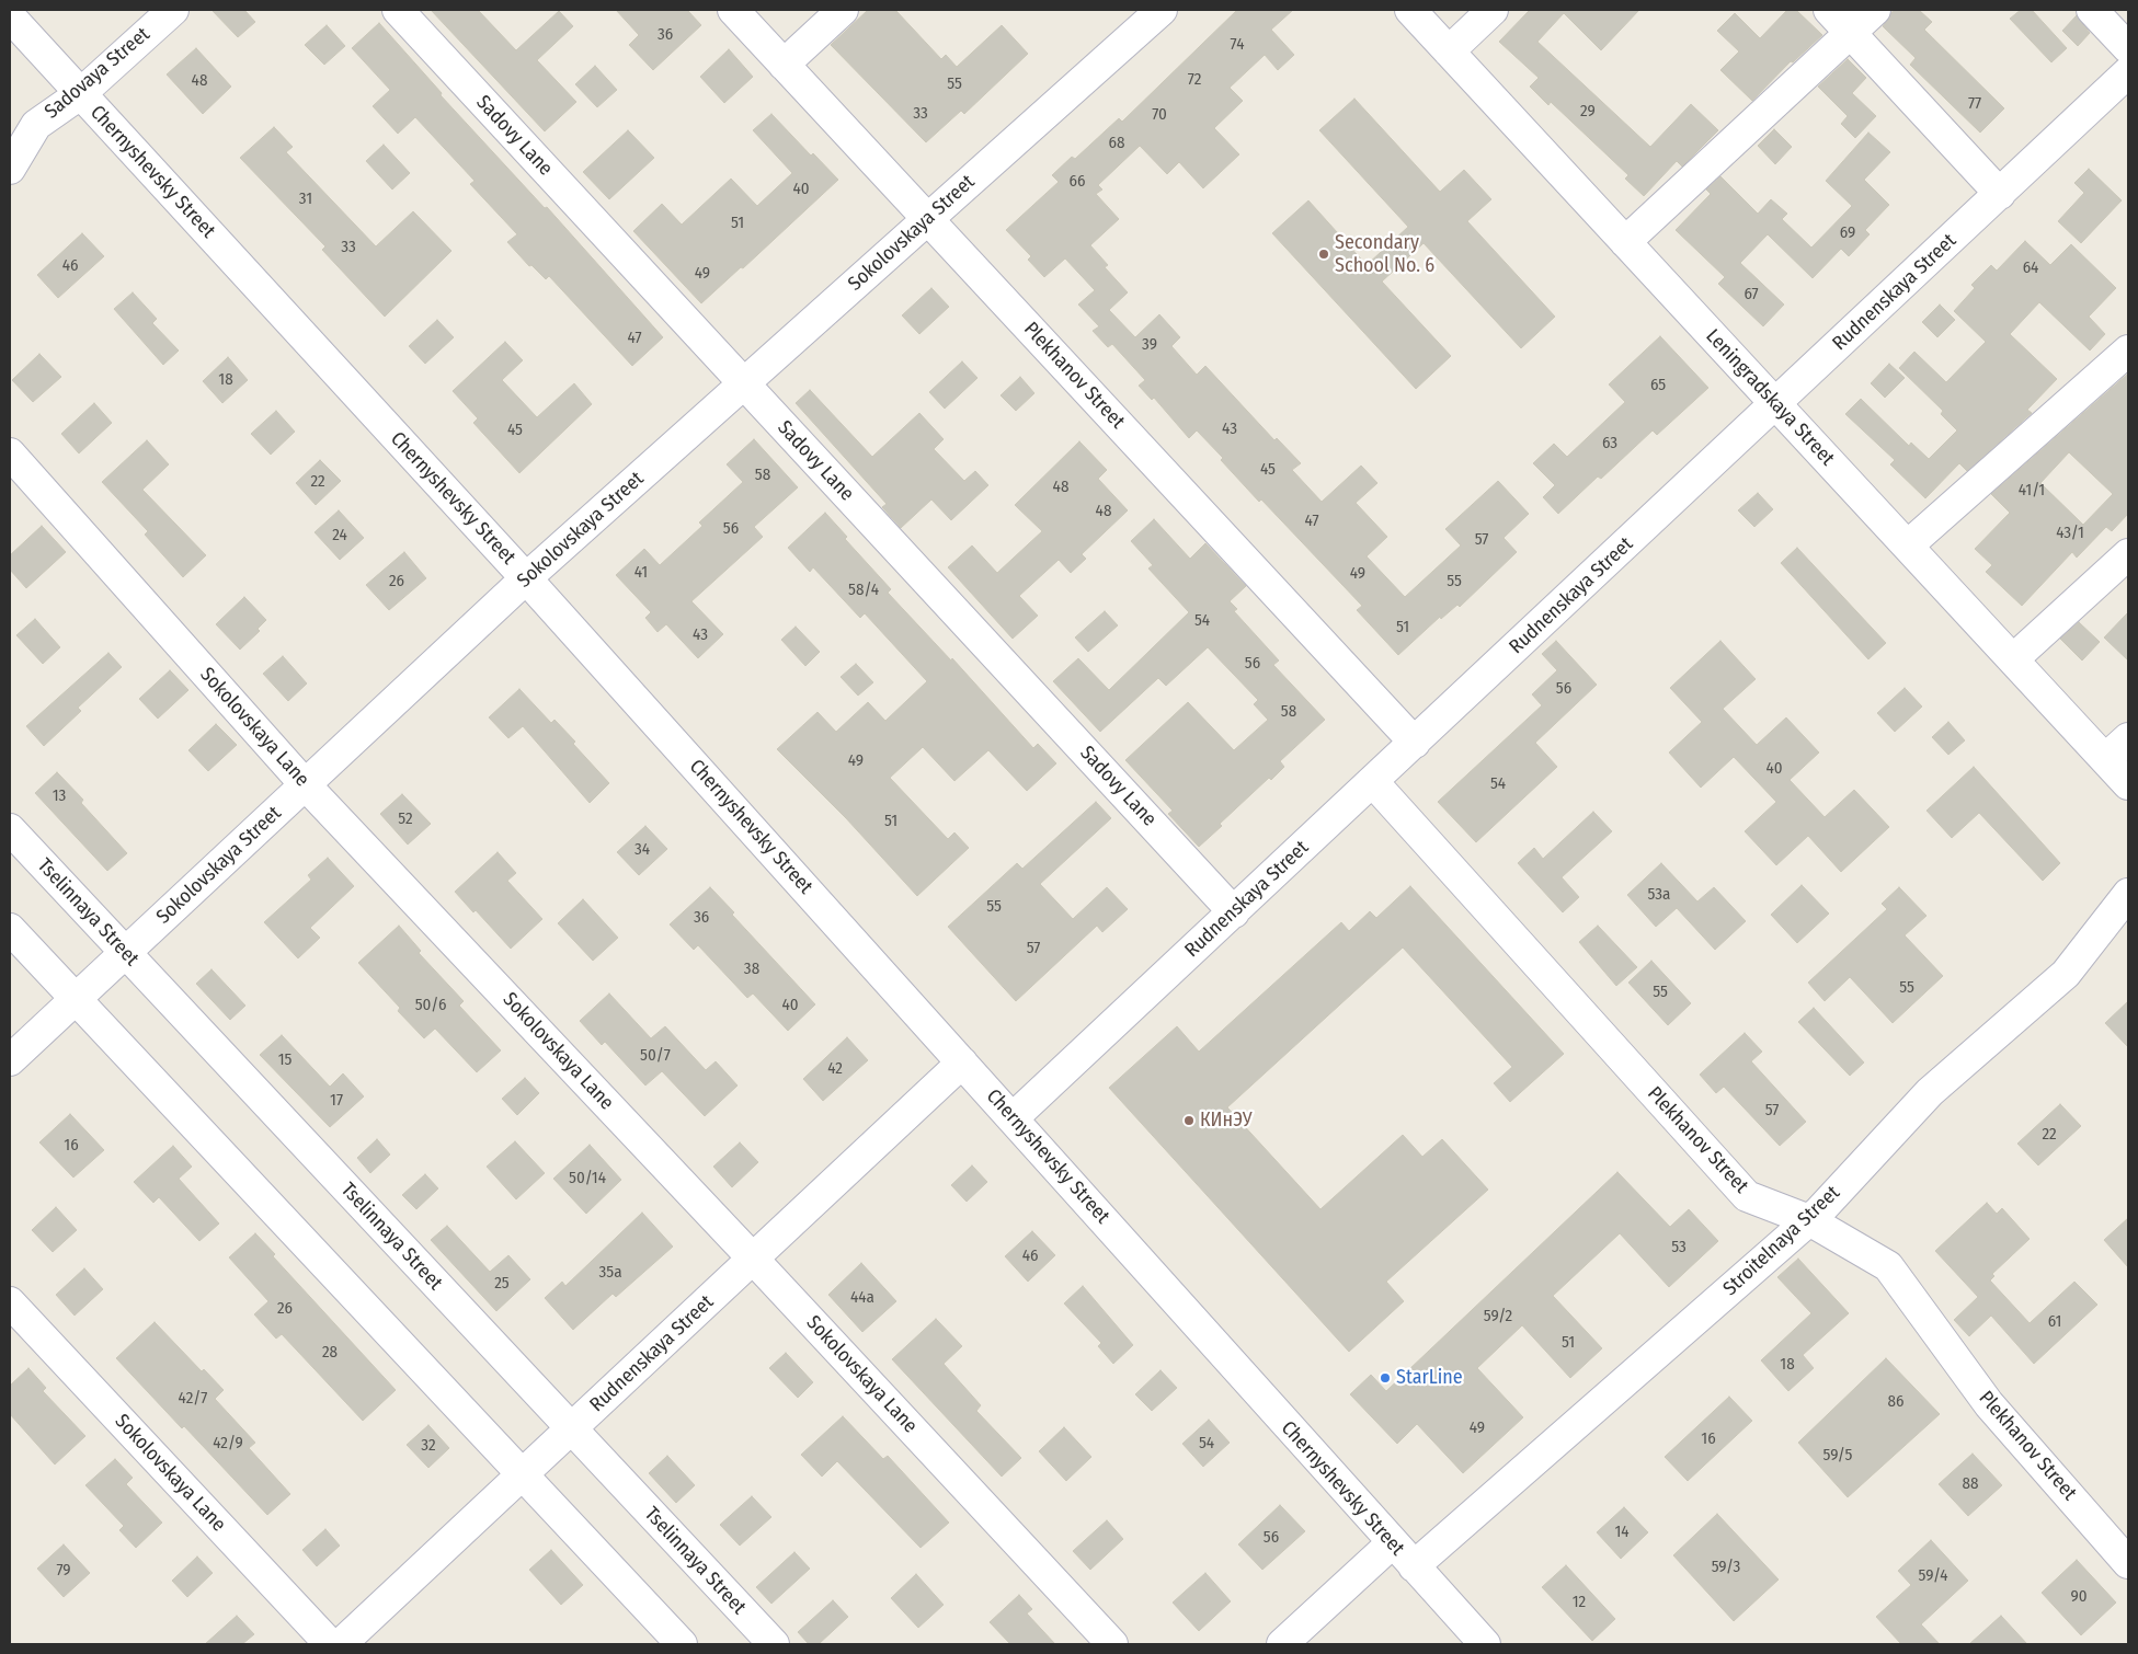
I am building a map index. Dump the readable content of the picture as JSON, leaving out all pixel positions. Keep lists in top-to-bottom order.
{
  "streets": {
    "street": [
      "Sadovaya Street",
      "Sadovy Lane",
      "Chernyshevsky Street",
      "Sokolovskaya Street",
      "Rudnenskaya Street",
      "Plekhanov Street",
      "Leningradskaya Street",
      "Sokolovskaya Lane",
      "Tselinnaya Street",
      "Stroitelnaya Street"
    ]
  },
  "crossings": [
    ["Sadovaya Street", "Chernyshevsky Street"],
    ["Sadovy Lane", "Sokolovskaya Street"],
    ["Sadovy Lane", "Rudnenskaya Street"],
    ["Chernyshevsky Street", "Sokolovskaya Street"],
    ["Chernyshevsky Street", "Rudnenskaya Street"],
    ["Chernyshevsky Street", "Stroitelnaya Street"],
    ["Sokolovskaya Street", "Plekhanov Street"],
    ["Sokolovskaya Street", "Sokolovskaya Lane"],
    ["Sokolovskaya Street", "Tselinnaya Street"],
    ["Rudnenskaya Street", "Plekhanov Street"],
    ["Rudnenskaya Street", "Leningradskaya Street"],
    ["Rudnenskaya Street", "Sokolovskaya Lane"],
    ["Rudnenskaya Street", "Tselinnaya Street"],
    ["Plekhanov Street", "Stroitelnaya Street"]
  ],
  "places": ["Secondary School No. 6", "КИнЭУ", "StarLine"],
  "house_numbers": [
    "36",
    "74",
    "72",
    "48",
    "55",
    "77",
    "29",
    "33",
    "70",
    "68",
    "66",
    "40",
    "31",
    "51",
    "69",
    "33",
    "46",
    "64",
    "49",
    "67",
    "47",
    "39",
    "18",
    "65",
    "43",
    "45",
    "63",
    "45",
    "58",
    "22",
    "48",
    "41/1",
    "48",
    "47",
    "56",
    "43/1",
    "24",
    "57",
    "41",
    "49",
    "26",
    "55",
    "58/4",
    "54",
    "51",
    "43",
    "56",
    "56",
    "58",
    "49",
    "40",
    "54",
    "13",
    "52",
    "51",
    "34",
    "53а",
    "55",
    "36",
    "57",
    "38",
    "55",
    "55",
    "50/6",
    "40",
    "50/7",
    "15",
    "42",
    "17",
    "57",
    "22",
    "16",
    "50/14",
    "53",
    "46",
    "35а",
    "25",
    "44а",
    "26",
    "59/2",
    "61",
    "51",
    "28",
    "18",
    "42/7",
    "86",
    "49",
    "16",
    "42/9",
    "54",
    "32",
    "59/5",
    "88",
    "14",
    "56",
    "59/3",
    "79",
    "59/4",
    "90",
    "12"
  ]
}
